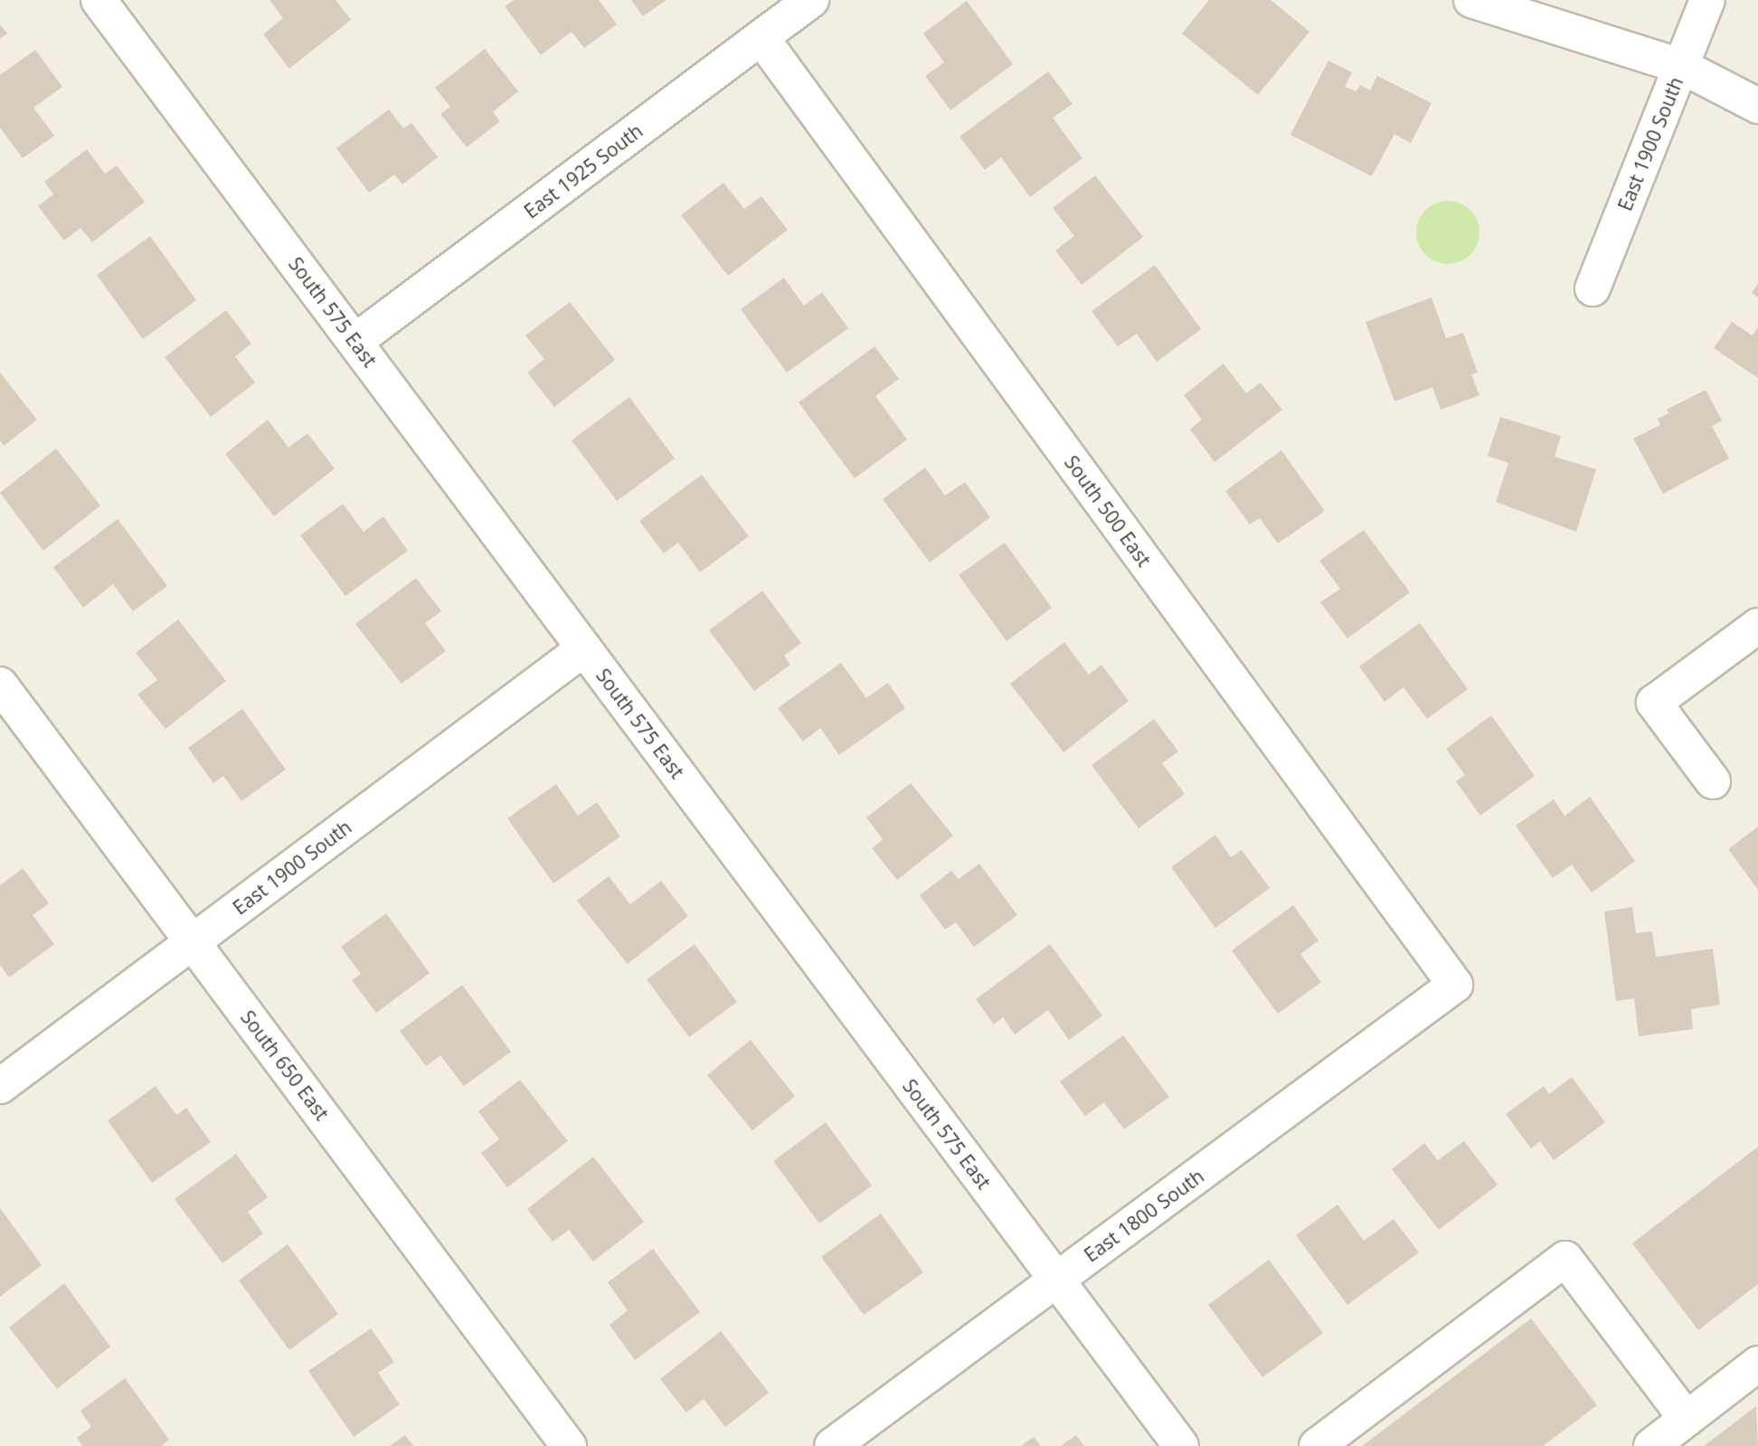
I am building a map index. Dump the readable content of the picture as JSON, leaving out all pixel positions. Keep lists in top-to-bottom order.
{
  "streets": {
    "street": [
      "East 1900 South",
      "East 1925 South",
      "South 575 East",
      "South 500 East",
      "South 650 East",
      "East 1800 South"
    ]
  },
  "crossings": [
    ["East 1900 South", "South 575 East"],
    ["East 1900 South", "South 650 East"],
    ["East 1925 South", "South 575 East"],
    ["East 1925 South", "South 500 East"],
    ["South 575 East", "East 1800 South"],
    ["South 500 East", "East 1800 South"]
  ]
}
